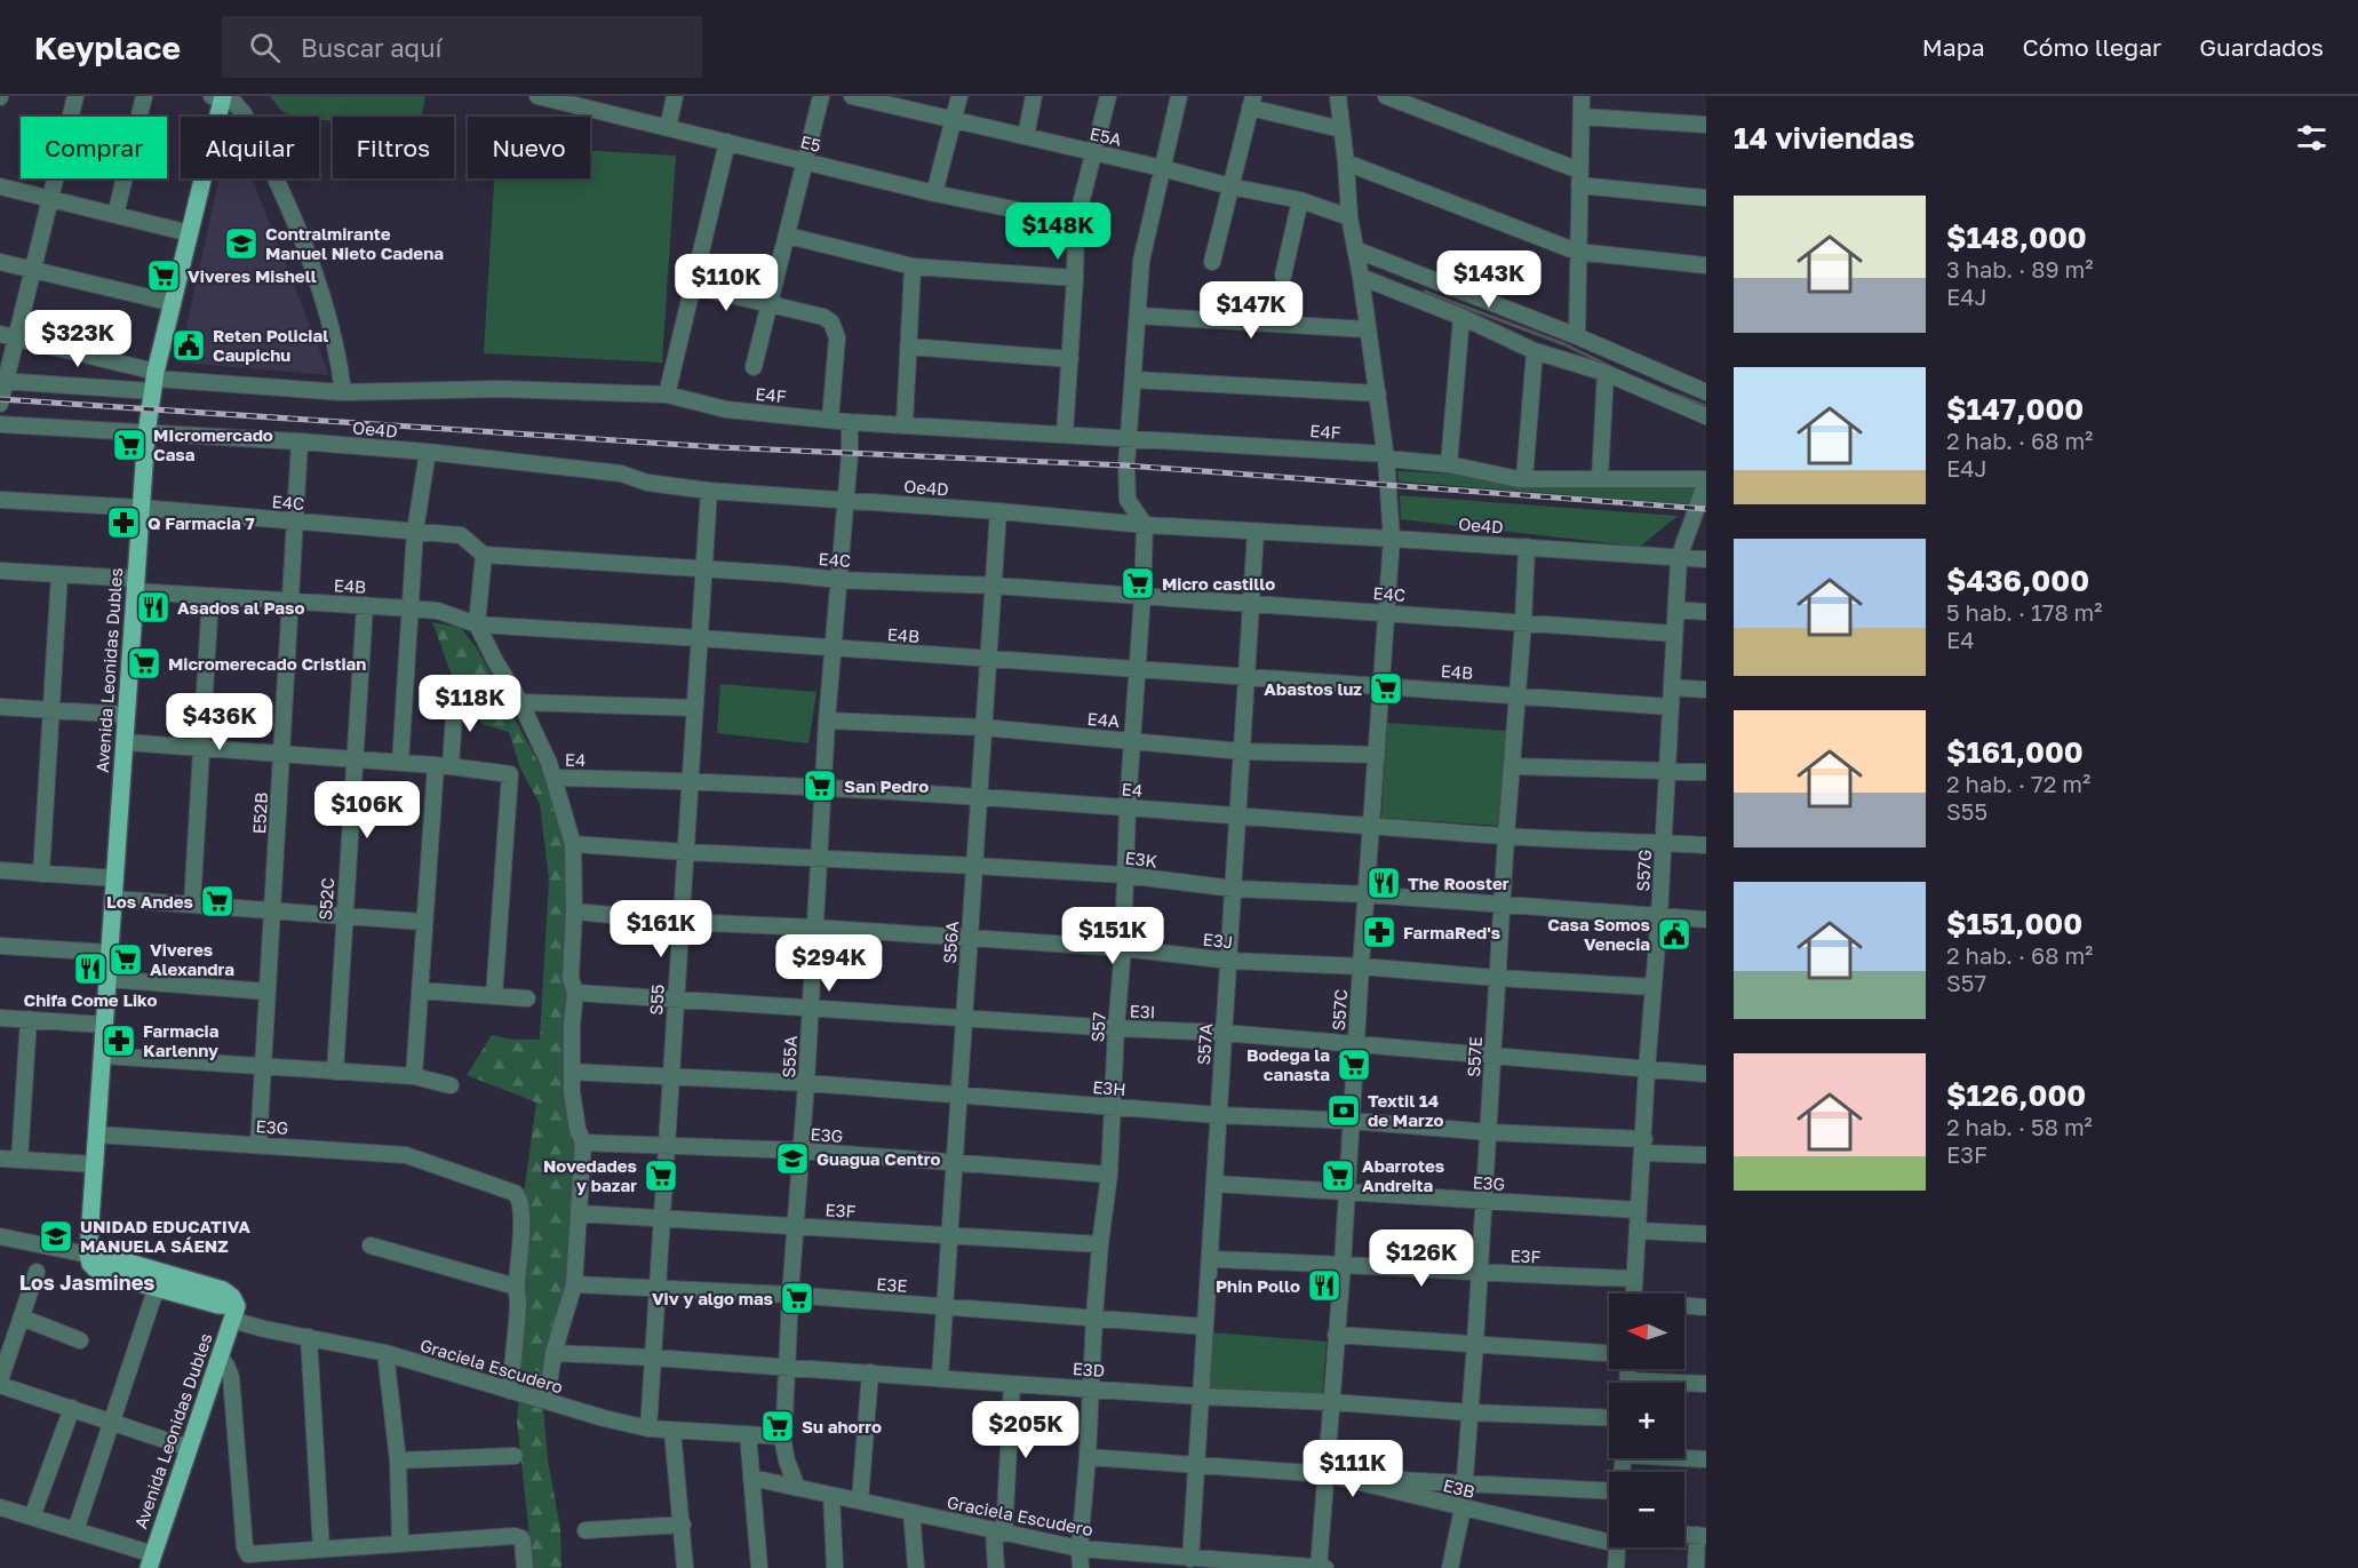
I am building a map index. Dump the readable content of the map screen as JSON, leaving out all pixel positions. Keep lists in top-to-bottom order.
{
  "streets": {
    "main road": ["Avenida Leonidas Dubles"],
    "street": [
      "E5A",
      "E5",
      "E4F",
      "Oe4D",
      "E4C",
      "E4B",
      "E4A",
      "E4",
      "E52B",
      "E3K",
      "S57G",
      "S52C",
      "E3J",
      "S56A",
      "S55",
      "S57C",
      "E3I",
      "S57",
      "S57A",
      "S55A",
      "S57E",
      "E3H",
      "E3G",
      "E3F",
      "E3E",
      "Graciela Escudero",
      "E3D",
      "E3B"
    ]
  },
  "crossings": [
    ["E5A", "S57C"],
    ["E4F", "Avenida Leonidas Dubles"],
    ["E4F", "S57G"],
    ["E4F", "S57C"],
    ["E4F", "S55A"],
    ["Oe4D", "Avenida Leonidas Dubles"],
    ["Oe4D", "E52B"],
    ["Oe4D", "S57G"],
    ["Oe4D", "S56A"],
    ["Oe4D", "S55"],
    ["Oe4D", "S57C"],
    ["Oe4D", "S57"],
    ["Oe4D", "S57A"],
    ["Oe4D", "S55A"],
    ["Oe4D", "S57E"],
    ["E4C", "Avenida Leonidas Dubles"],
    ["E4C", "E52B"],
    ["E4C", "S57G"],
    ["E4C", "S56A"],
    ["E4C", "S55"],
    ["E4C", "S57C"],
    ["E4C", "S57"],
    ["E4C", "S57A"],
    ["E4C", "S55A"],
    ["E4C", "S57E"],
    ["E4B", "Avenida Leonidas Dubles"],
    ["E4B", "E52B"],
    ["E4B", "S57G"],
    ["E4B", "S52C"],
    ["E4B", "S56A"],
    ["E4B", "S55"],
    ["E4B", "S57C"],
    ["E4B", "S57"],
    ["E4B", "S57A"],
    ["E4B", "S55A"],
    ["E4B", "S57E"],
    ["Avenida Leonidas Dubles", "E3G"],
    ["Avenida Leonidas Dubles", "Graciela Escudero"],
    ["E4A", "S56A"],
    ["E4A", "S57C"],
    ["E4A", "S57"],
    ["E4A", "S57A"],
    ["E4A", "S55A"],
    ["E4", "S57G"],
    ["E4", "S56A"],
    ["E4", "S55"],
    ["E4", "S57C"],
    ["E4", "S57"],
    ["E4", "S57A"],
    ["E4", "S55A"],
    ["E4", "S57E"],
    ["E52B", "E3G"],
    ["E3K", "S57G"],
    ["E3K", "S56A"],
    ["E3K", "S55"],
    ["E3K", "S57C"],
    ["E3K", "S57"],
    ["E3K", "S57A"],
    ["E3K", "S55A"],
    ["E3K", "S57E"],
    ["S57G", "E3J"],
    ["S57G", "E3I"],
    ["S57G", "E3H"],
    ["S57G", "E3G"],
    ["S57G", "E3F"],
    ["E3J", "S56A"],
    ["E3J", "S55"],
    ["E3J", "S57C"],
    ["E3J", "S57"],
    ["E3J", "S57A"],
    ["E3J", "S55A"],
    ["E3J", "S57E"],
    ["S56A", "E3I"],
    ["S56A", "E3H"],
    ["S56A", "E3G"],
    ["S56A", "E3F"],
    ["S56A", "E3E"],
    ["S56A", "E3D"],
    ["S55", "E3I"],
    ["S55", "E3H"],
    ["S55", "E3G"],
    ["S55", "E3F"],
    ["S55", "E3E"],
    ["S55", "Graciela Escudero"],
    ["S55", "E3D"],
    ["S57C", "E3I"],
    ["S57C", "E3H"],
    ["S57C", "E3G"],
    ["S57C", "E3F"],
    ["S57C", "Graciela Escudero"],
    ["S57C", "E3D"],
    ["S57C", "E3B"],
    ["E3I", "S57"],
    ["E3I", "S57A"],
    ["E3I", "S55A"],
    ["E3I", "S57E"],
    ["S57", "E3H"],
    ["S57", "E3G"],
    ["S57", "E3F"],
    ["S57", "E3E"],
    ["S57", "Graciela Escudero"],
    ["S57", "E3D"],
    ["S57", "E3B"],
    ["S57A", "E3H"],
    ["S57A", "E3G"],
    ["S57A", "E3F"],
    ["S57A", "E3E"],
    ["S57A", "Graciela Escudero"],
    ["S57A", "E3D"],
    ["S57A", "E3B"],
    ["S55A", "E3H"],
    ["S55A", "E3G"],
    ["S55A", "E3F"],
    ["S55A", "E3E"],
    ["S55A", "Graciela Escudero"],
    ["S55A", "E3D"],
    ["S57E", "E3H"],
    ["S57E", "E3G"],
    ["S57E", "E3F"],
    ["S57E", "E3D"],
    ["S57E", "E3B"]
  ],
  "districts": ["Los Jasmines"],
  "places": {
    "school or university": ["Contralmirante Manuel Nieto Cadena", "Guagua Centro", "UNIDAD EDUCATIVA MANUELA SÁENZ"],
    "supermarket": [
      "Viveres Mishell",
      "MIcromercado Casa",
      "Micro castillo",
      "Micromerecado Cristian",
      "Abastos luz",
      "San Pedro",
      "Los Andes",
      "Viveres Alexandra",
      "Bodega la canasta",
      "Novedades y bazar",
      "Abarrotes Andreita",
      "Viv y algo mas",
      "Su ahorro"
    ],
    "public building": ["Reten Policial Caupichu", "Casa Somos Venecia"],
    "pharmacy": ["Q Farmacia 7", "FarmaRed's", "Farmacia Karlenny"],
    "restaurant": [
      "Asados al Paso",
      "The Rooster",
      "Chifa Come Liko",
      "Phin Pollo"
    ],
    "bank": ["Textil 14 de Marzo"]
  },
  "north": "left",
  "page": {
    "header": "Keyplace",
    "search": "Buscar aquí",
    "nav": ["Mapa", "Cómo llegar", "Guardados"],
    "heading": "14 viviendas",
    "chip": [
      "Comprar",
      "Alquilar",
      "Filtros",
      "Nuevo"
    ],
    "list": [
      {
        "name": "$148,000",
        "note": "3 hab. · 89 m² · E4J"
      },
      {
        "name": "$147,000",
        "note": "2 hab. · 68 m² · E4J"
      },
      {
        "name": "$436,000",
        "note": "5 hab. · 178 m² · E4"
      },
      {
        "name": "$161,000",
        "note": "2 hab. · 72 m² · S55"
      },
      {
        "name": "$151,000",
        "note": "2 hab. · 68 m² · S57"
      },
      {
        "name": "$126,000",
        "note": "2 hab. · 58 m² · E3F"
      }
    ],
    "price": [
      "$148K",
      "$143K",
      "$110K",
      "$147K",
      "$323K",
      "$118K",
      "$436K",
      "$106K",
      "$161K",
      "$151K",
      "$294K",
      "$126K",
      "$205K",
      "$111K"
    ],
    "map_buttons": ["+", "−"]
  }
}
